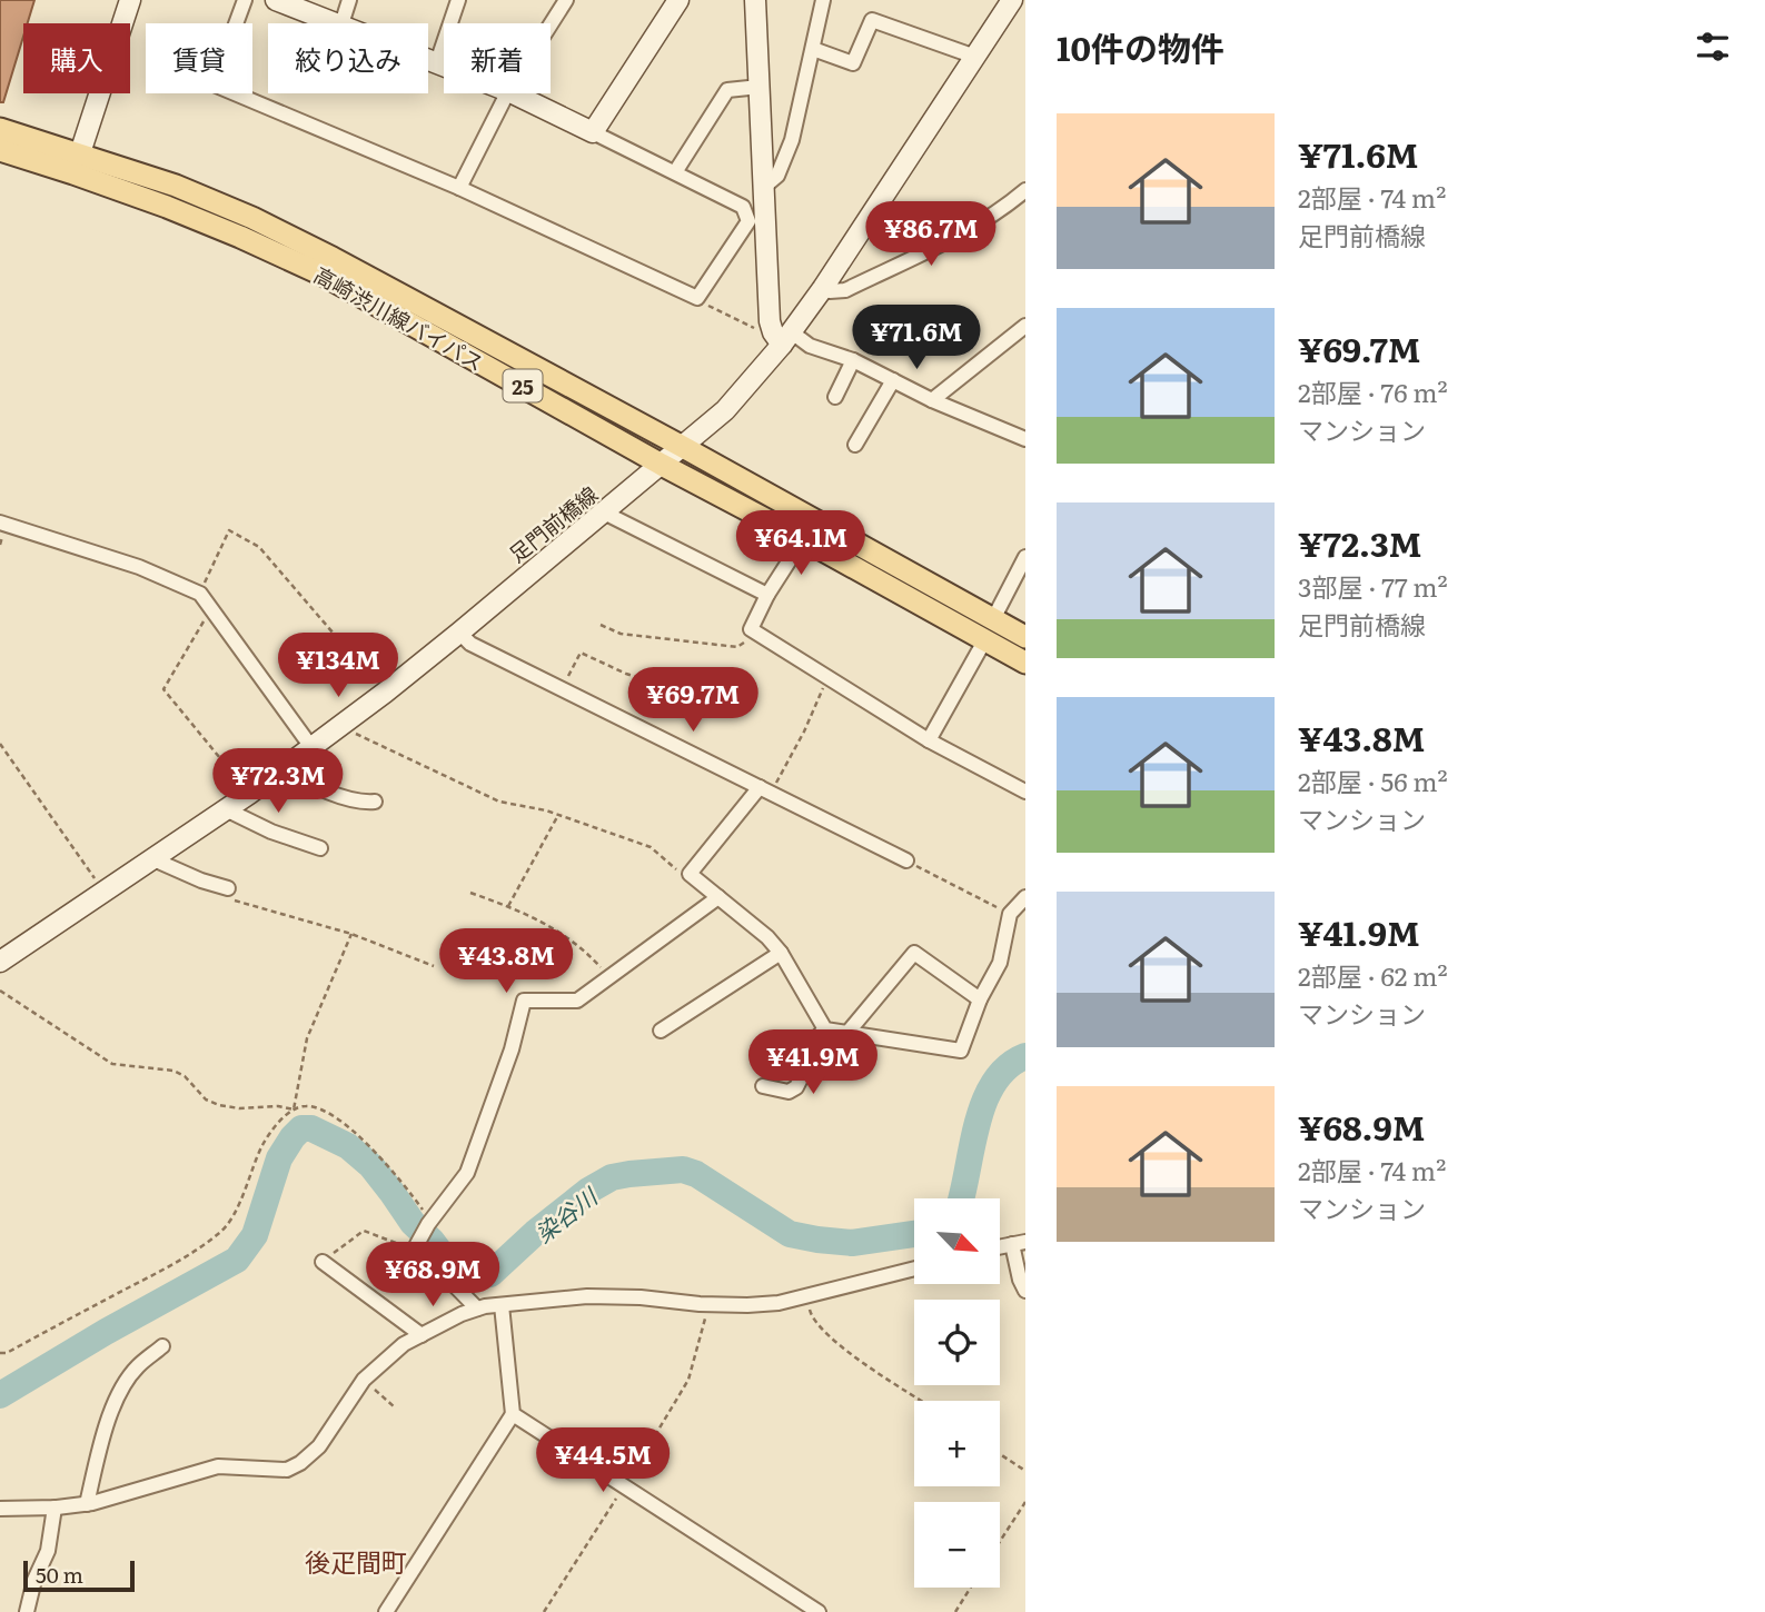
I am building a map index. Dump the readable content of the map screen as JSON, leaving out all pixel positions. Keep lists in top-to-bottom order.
{
  "streets": {
    "main road": ["高崎渋川線バイパス", "25", "足門前橋線"]
  },
  "crossings": [
    ["高崎渋川線バイパス", "足門前橋線"]
  ],
  "districts": ["後疋間町"],
  "water": ["染谷川"],
  "scale_bar": "50 m",
  "north": "bottom right",
  "page": {
    "heading": "10件の物件",
    "chip": [
      "購入",
      "賃貸",
      "絞り込み",
      "新着"
    ],
    "list": [
      {
        "name": "¥71.6M",
        "note": "2部屋 · 74 m² · 足門前橋線"
      },
      {
        "name": "¥69.7M",
        "note": "2部屋 · 76 m² · マンション"
      },
      {
        "name": "¥72.3M",
        "note": "3部屋 · 77 m² · 足門前橋線"
      },
      {
        "name": "¥43.8M",
        "note": "2部屋 · 56 m² · マンション"
      },
      {
        "name": "¥41.9M",
        "note": "2部屋 · 62 m² · マンション"
      },
      {
        "name": "¥68.9M",
        "note": "2部屋 · 74 m² · マンション"
      }
    ],
    "price": [
      "¥86.7M",
      "¥71.6M",
      "¥64.1M",
      "¥134M",
      "¥69.7M",
      "¥72.3M",
      "¥43.8M",
      "¥41.9M",
      "¥68.9M",
      "¥44.5M"
    ],
    "map_buttons": ["+", "−"],
    "scale": "50 m"
  }
}
